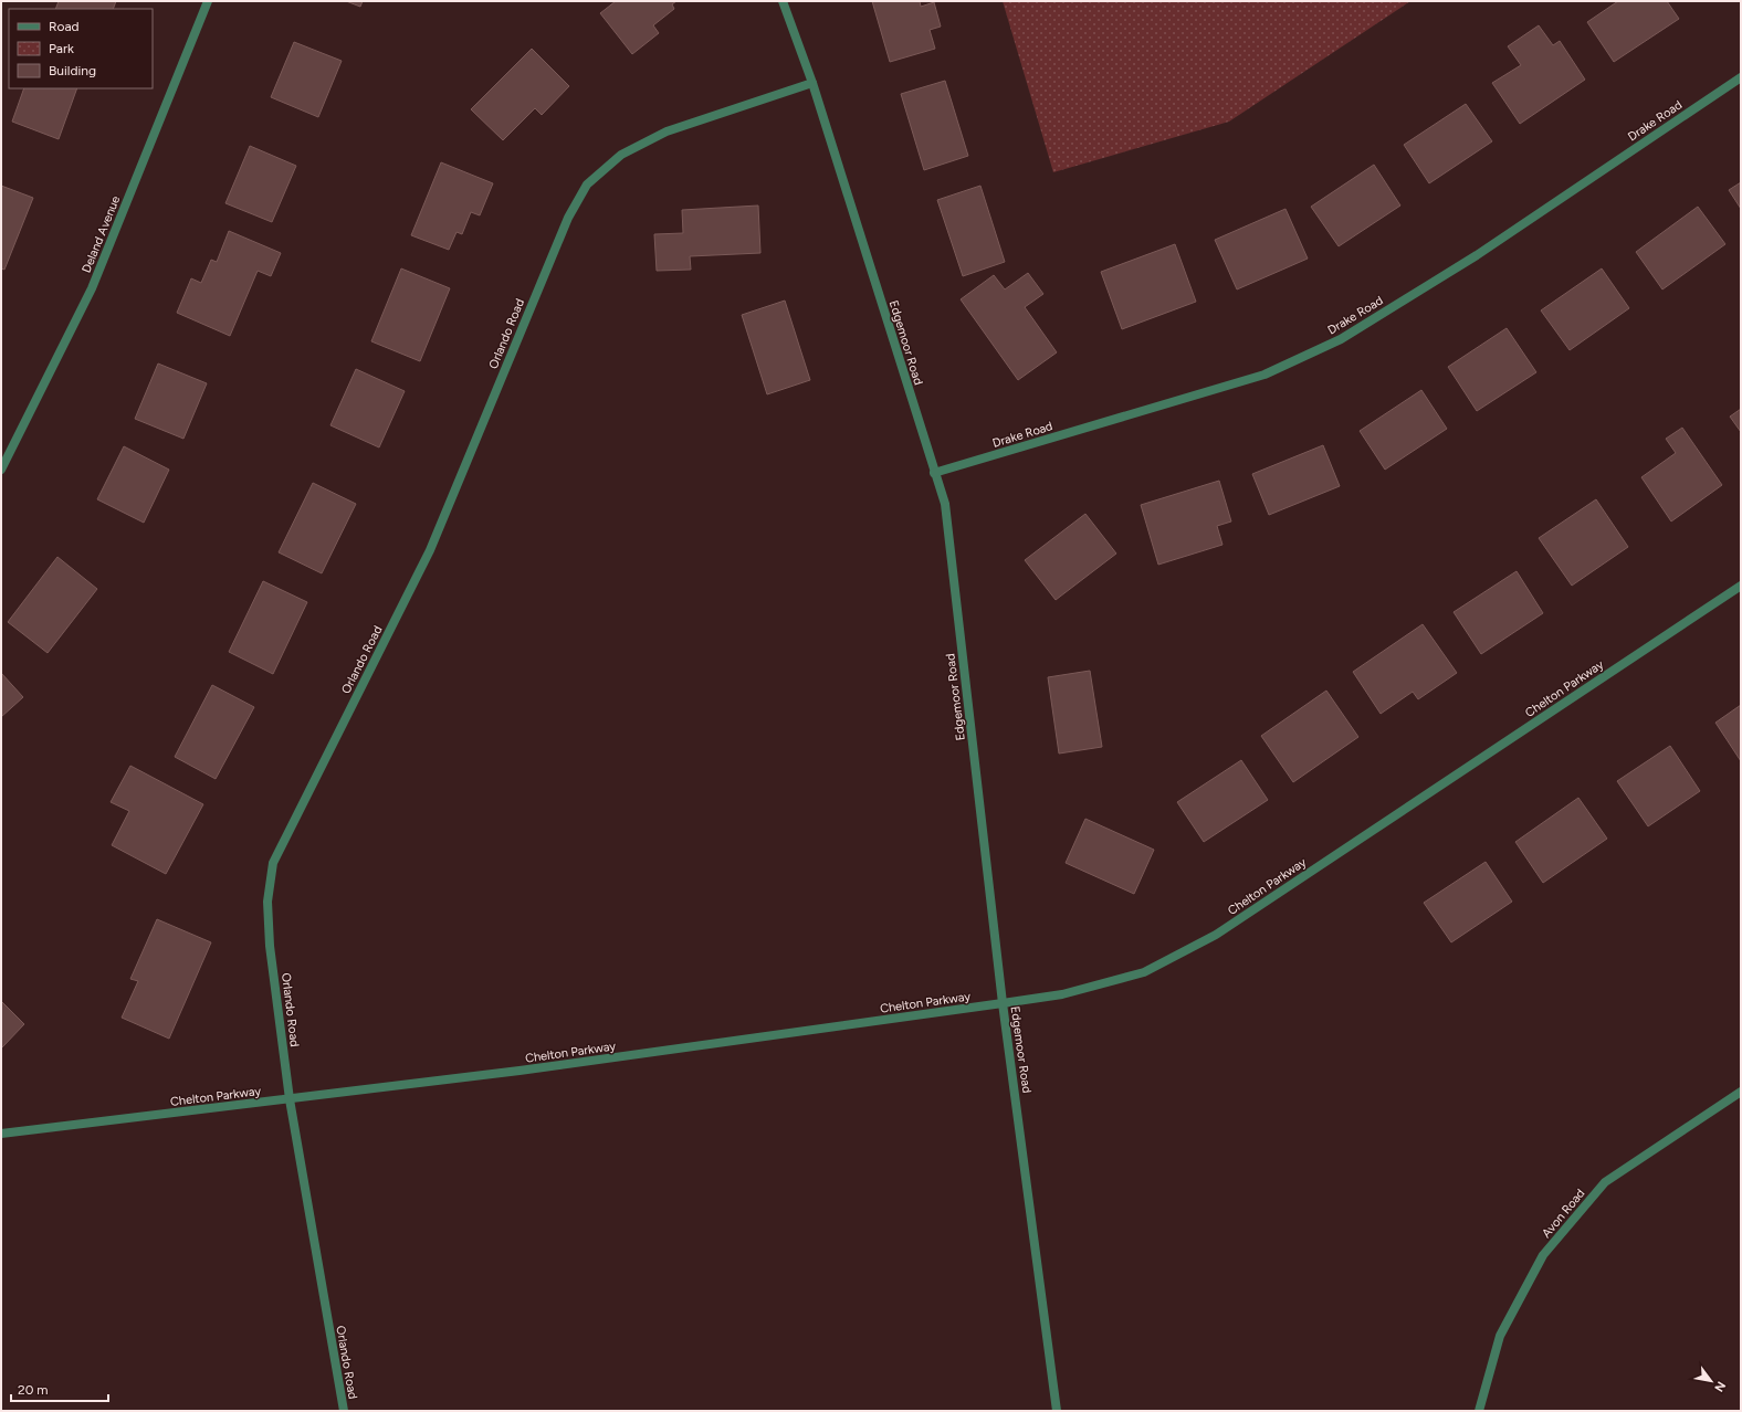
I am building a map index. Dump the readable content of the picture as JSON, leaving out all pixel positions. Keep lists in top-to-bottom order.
{
  "streets": {
    "street": [
      "Drake Road",
      "Deland Avenue",
      "Orlando Road",
      "Edgemoor Road",
      "Chelton Parkway",
      "Avon Road"
    ]
  },
  "crossings": [
    ["Drake Road", "Edgemoor Road"],
    ["Orlando Road", "Edgemoor Road"],
    ["Orlando Road", "Chelton Parkway"],
    ["Edgemoor Road", "Chelton Parkway"]
  ],
  "legend": ["Road", "Park", "Building"],
  "scale_bar": "20 m",
  "north": "bottom right"
}
